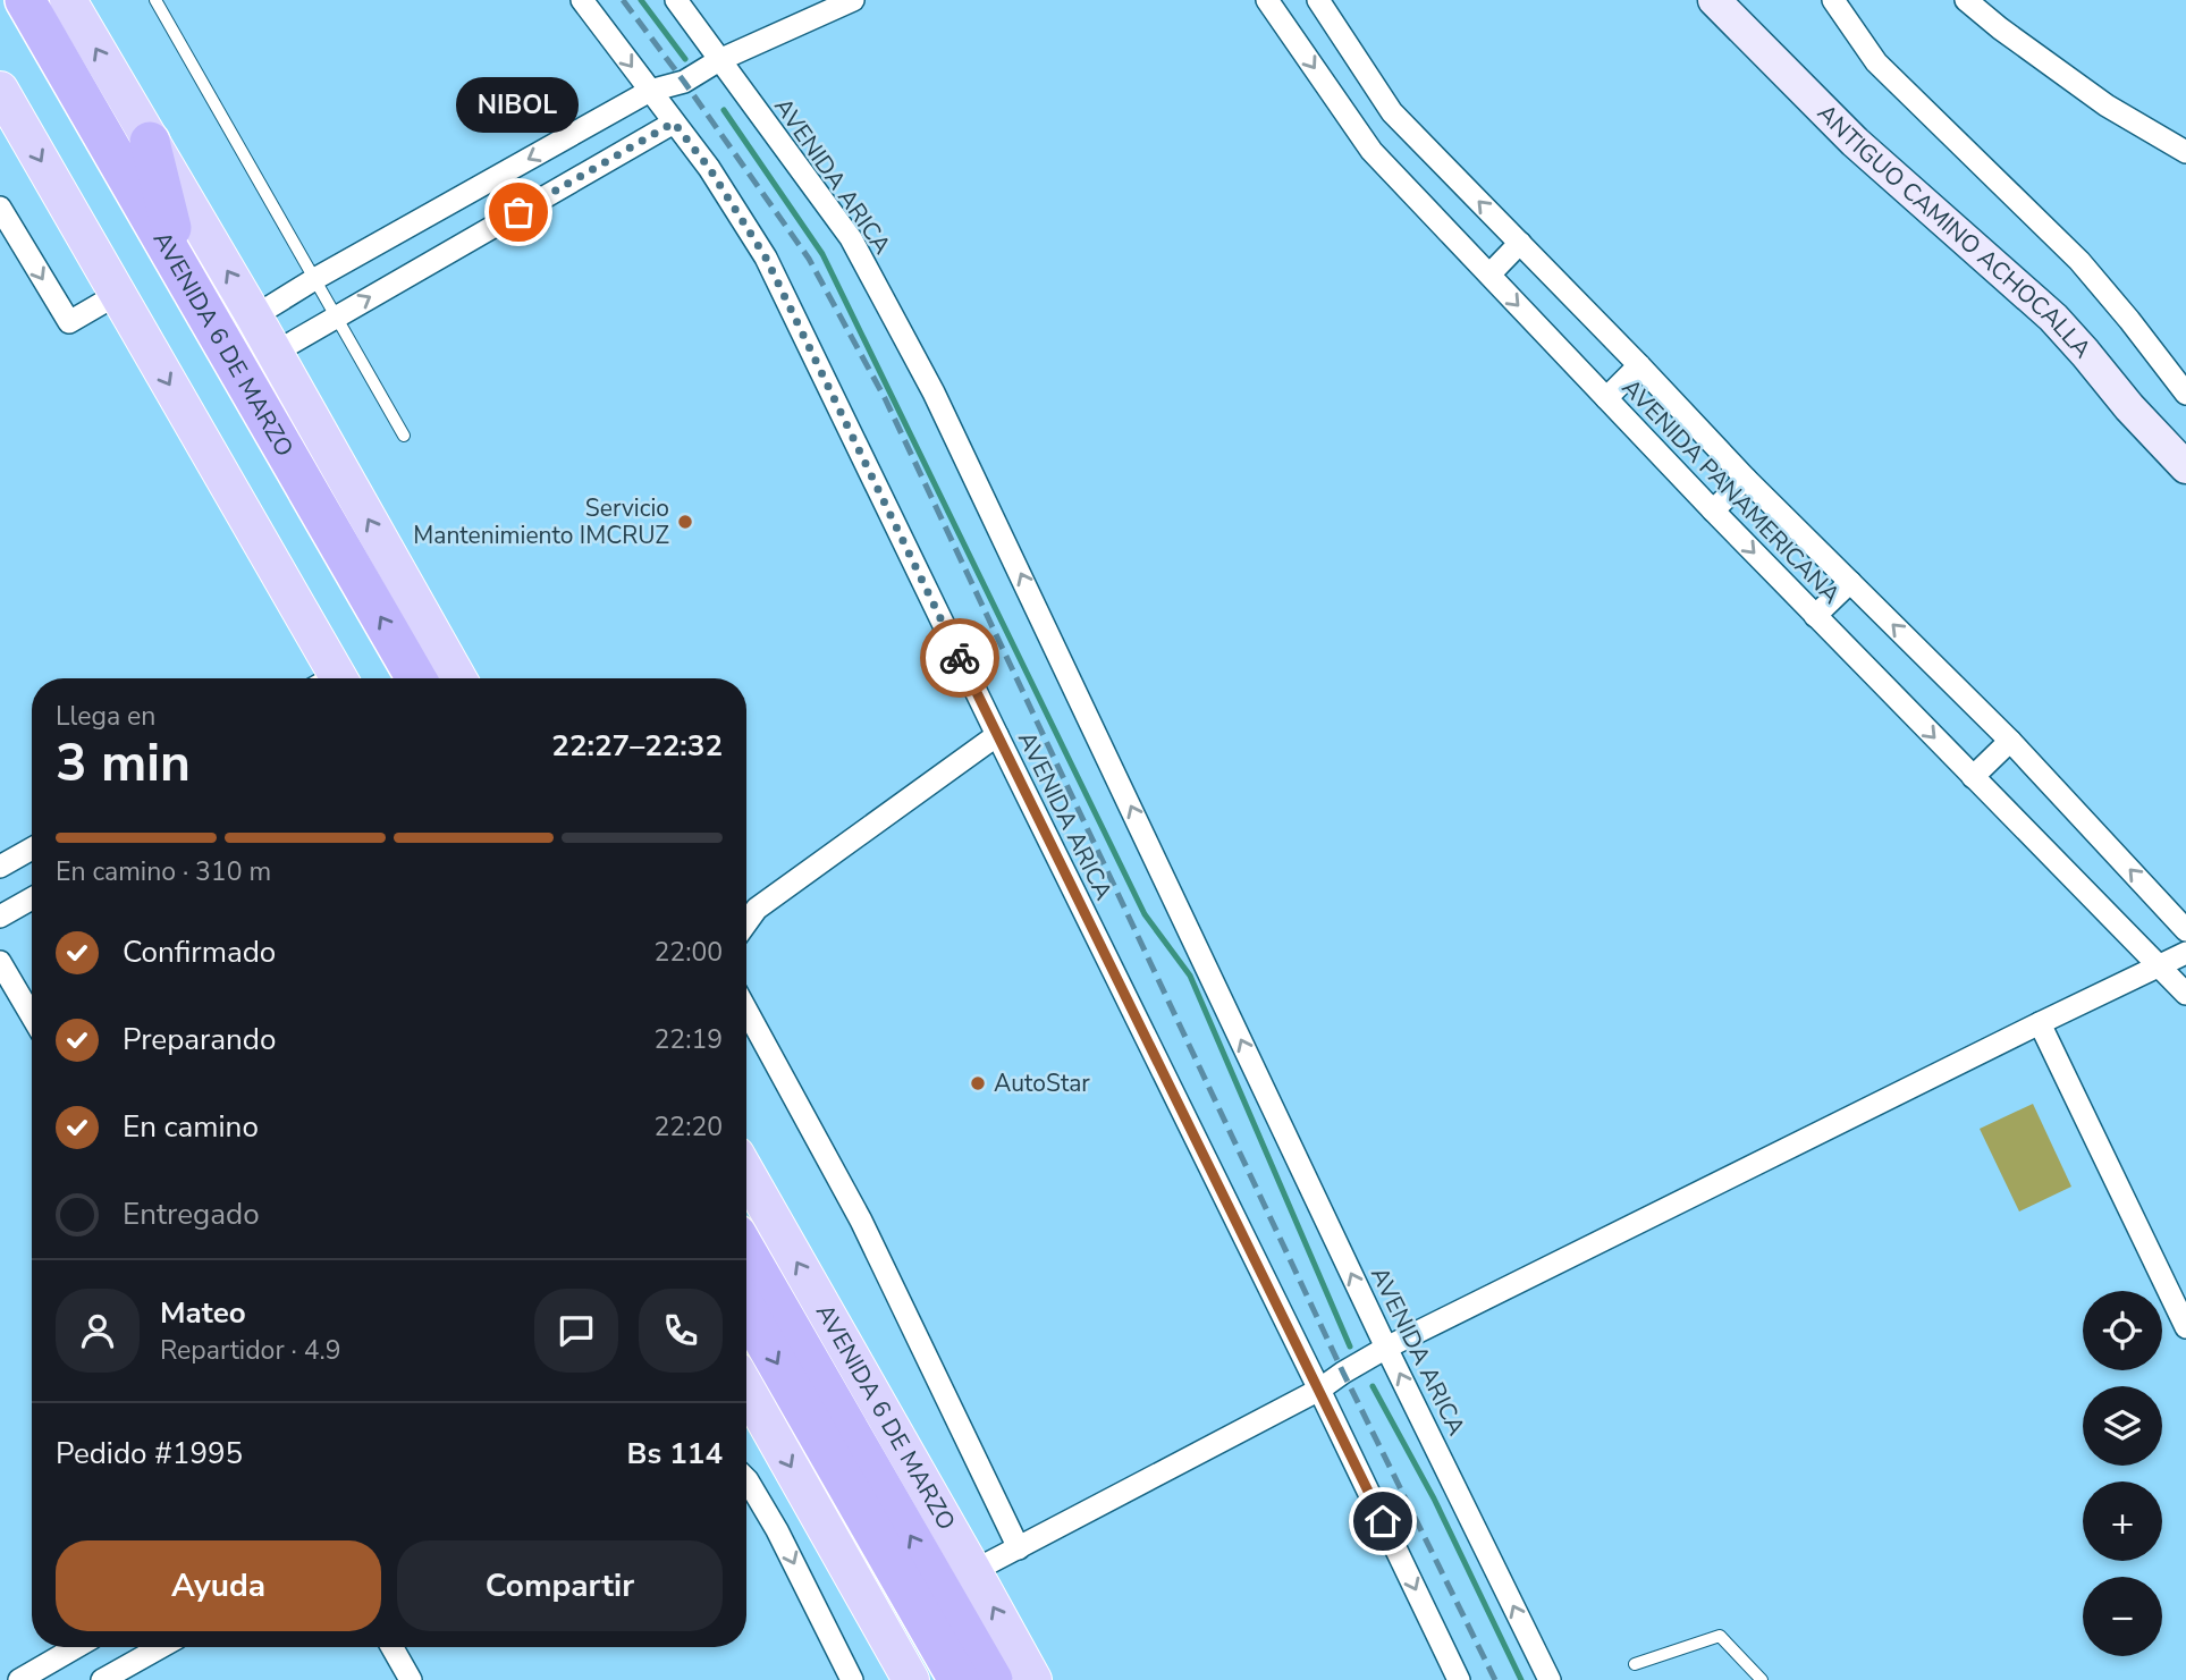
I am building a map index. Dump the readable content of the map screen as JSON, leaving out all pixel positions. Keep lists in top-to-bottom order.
{
  "streets": {
    "highway": ["AVENIDA 6 DE MARZO"],
    "main road": ["ANTIGUO CAMINO ACHOCALLA"],
    "street": ["AVENIDA ARICA", "AVENIDA PANAMERICANA"]
  },
  "places": ["NIBOL", "Servicio Mantenimiento IMCRUZ", "AutoStar"],
  "page": {
    "bubble": "NIBOL",
    "heading": ["3 min", "Llega en", "22:27–22:32"],
    "panel": [
      "Mateo",
      "Repartidor · 4.9",
      "Pedido #1995",
      "Bs 114"
    ],
    "bar": "En camino · 310 m",
    "list": [
      ["Confirmado", "22:00"],
      ["Preparando", "22:19"],
      ["En camino", "22:20"],
      "Entregado"
    ],
    "map_buttons": ["+", "−"],
    "buttons": ["Ayuda", "Compartir"]
  }
}
